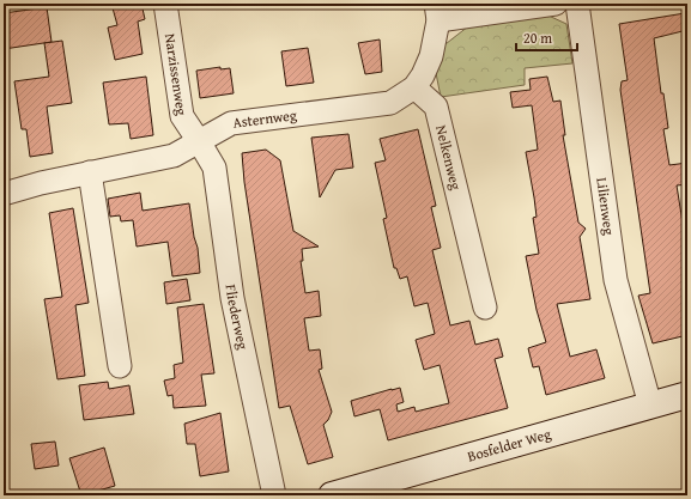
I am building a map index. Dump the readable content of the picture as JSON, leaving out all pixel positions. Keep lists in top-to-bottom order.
{
  "streets": {
    "street": [
      "Narzissenweg",
      "Asternweg",
      "Nelkenweg",
      "Lilienweg",
      "Fliederweg",
      "Bosfelder Weg"
    ]
  },
  "crossings": [
    ["Narzissenweg", "Asternweg"],
    ["Narzissenweg", "Fliederweg"],
    ["Asternweg", "Nelkenweg"],
    ["Asternweg", "Fliederweg"],
    ["Lilienweg", "Bosfelder Weg"]
  ],
  "scale_bar": "20 m"
}
